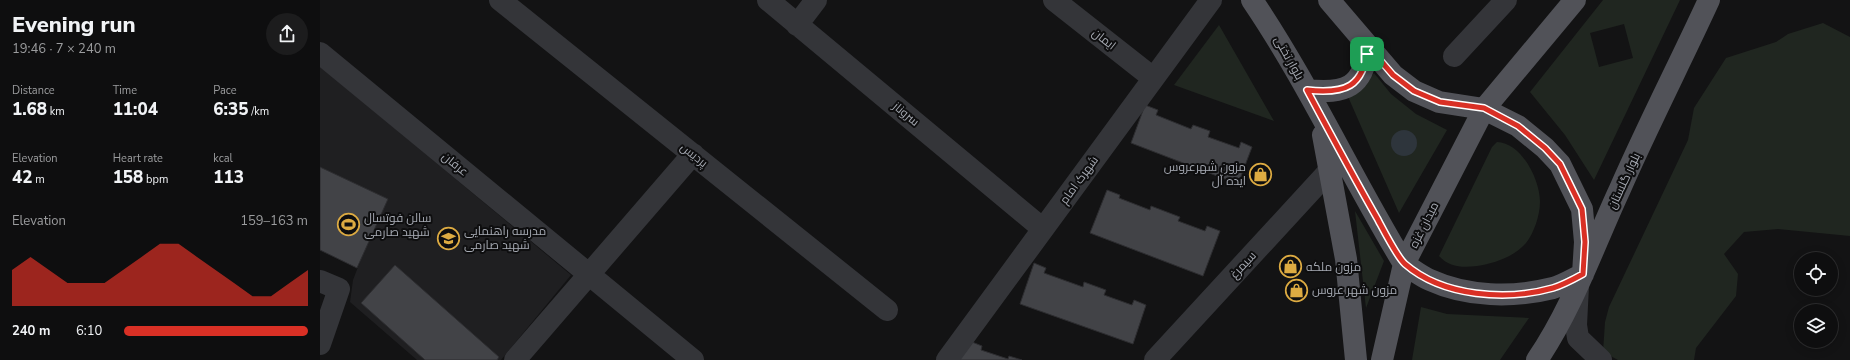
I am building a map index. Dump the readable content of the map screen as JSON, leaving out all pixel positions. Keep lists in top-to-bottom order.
{
  "streets": {
    "main road": ["بلوار تختی", "بلوار گلستان", "میدان غزه"],
    "street": [
      "ایمان",
      "سروناز",
      "پردیس",
      "عرفان",
      "شهرک امام",
      "سیمرغ"
    ]
  },
  "crossings": [
    ["ایمان", "شهرک امام"],
    ["بلوار تختی", "میدان غزه"],
    ["سروناز", "شهرک امام"]
  ],
  "places": {
    "shop": ["مزون شهرعروس ایده آل", "مزون ملکه", "مزون شهر عروس"],
    "sports": ["سالن فوتسال شهید صارمی"],
    "school or university": ["مدرسه راهنمایی شهید صارمی"]
  },
  "page": {
    "heading": ["Evening run", "19:46 · 7 × 240 m"],
    "stats": [
      ["Distance", "1.68 km"],
      ["Time", "11:04"],
      ["Pace", "6:35 /km"],
      ["Elevation", "42 m"],
      ["Heart rate", "158 bpm"],
      ["kcal", "113"]
    ],
    "chart": ["Elevation", "159–163 m"],
    "list": [
      {
        "name": "240 m",
        "note": "6:10"
      }
    ]
  }
}
